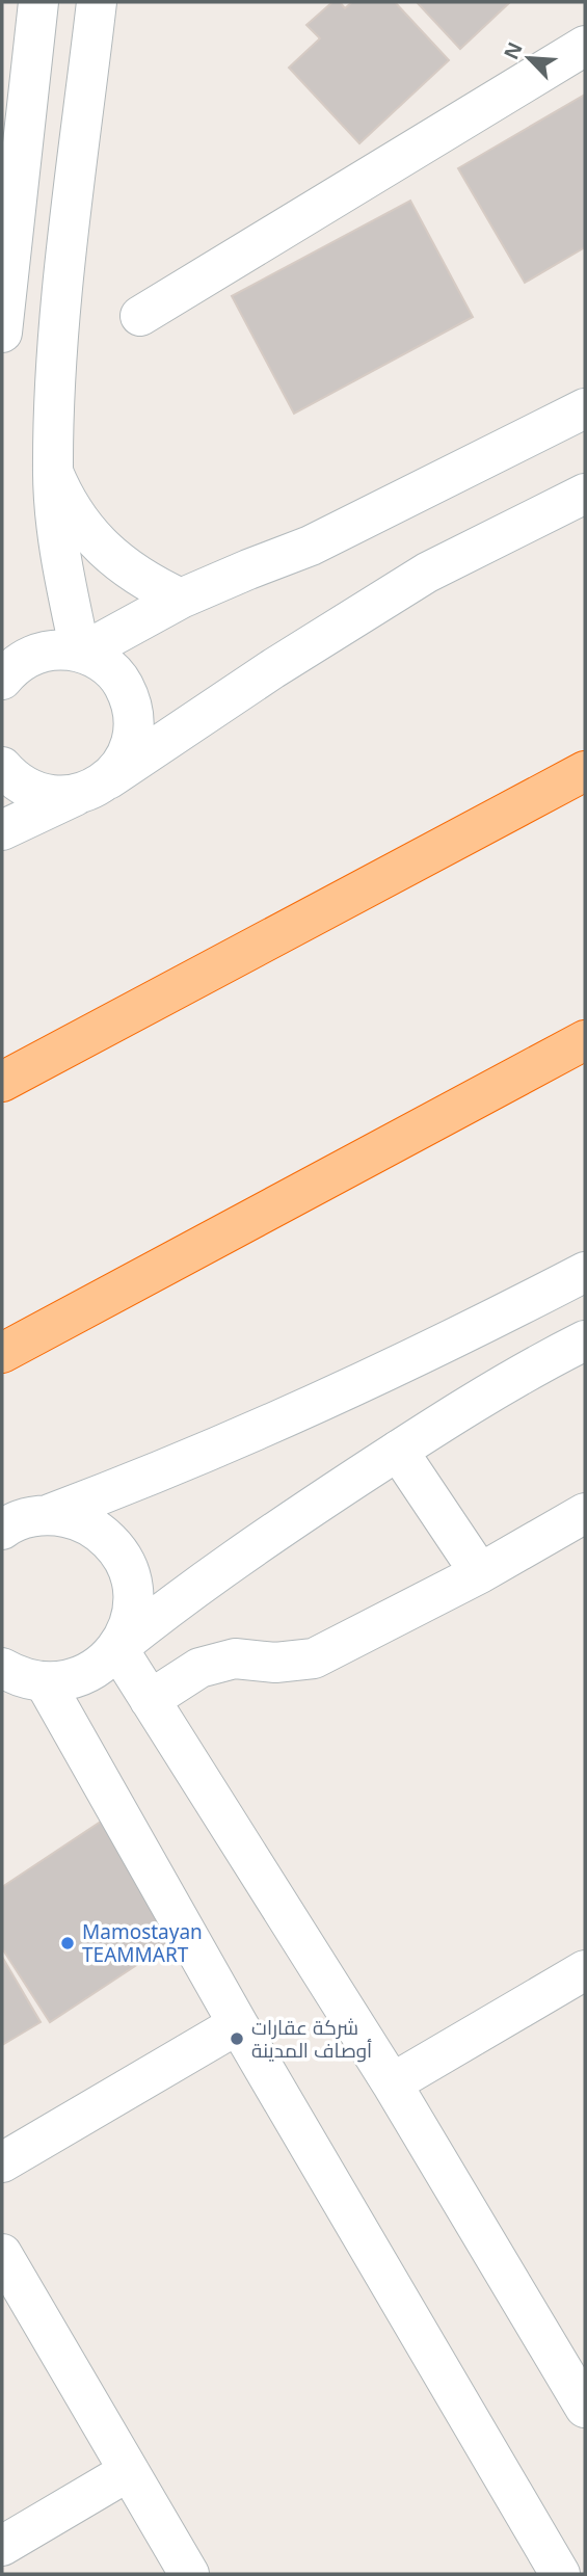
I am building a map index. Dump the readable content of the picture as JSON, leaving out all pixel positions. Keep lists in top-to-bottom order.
{
  "places": ["Mamostayan TEAMMART", "شركة عقارات أوصاف المدينة"],
  "north": "top left"
}
